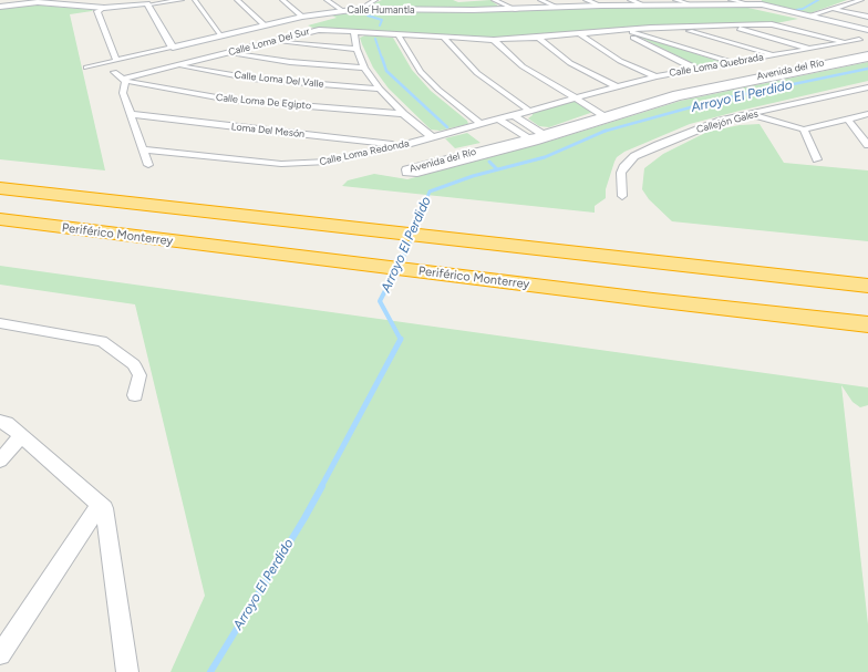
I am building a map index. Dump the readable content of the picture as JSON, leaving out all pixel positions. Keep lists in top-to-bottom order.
{
  "streets": {
    "highway": ["Periférico Monterrey"],
    "street": [
      "Calle Humantla",
      "Calle Loma Del Sur",
      "Calle Loma Quebrada",
      "Avenida del Río",
      "Calle Loma Del Valle",
      "Calle Loma De Egipto",
      "Callejón Gales",
      "Loma Del Mesón",
      "Calle Loma Redonda"
    ]
  },
  "crossings": [
    ["Calle Loma Del Sur", "Calle Loma Quebrada"],
    ["Calle Loma Del Sur", "Calle Loma Del Valle"],
    ["Calle Loma Del Sur", "Calle Loma De Egipto"],
    ["Calle Loma Quebrada", "Calle Loma Redonda"],
    ["Loma Del Mesón", "Calle Loma Redonda"]
  ],
  "water": ["Arroyo El Perdido"]
}
